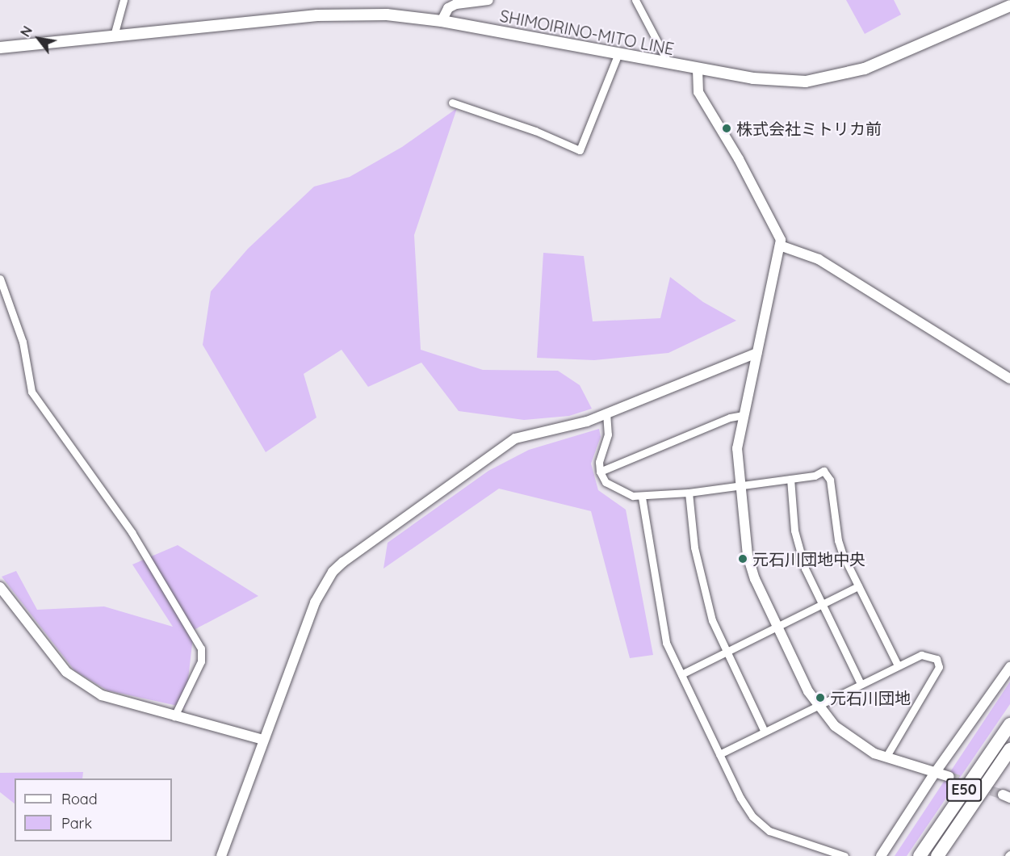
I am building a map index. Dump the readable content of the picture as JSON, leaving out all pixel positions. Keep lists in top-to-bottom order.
{
  "streets": {
    "highway": ["E50"],
    "main road": ["SHIMOIRINO-MITO LINE"]
  },
  "places": ["株式会社ミトリカ前", "元石川団地中央", "元石川団地"],
  "legend": ["Road", "Park"],
  "north": "top left"
}
